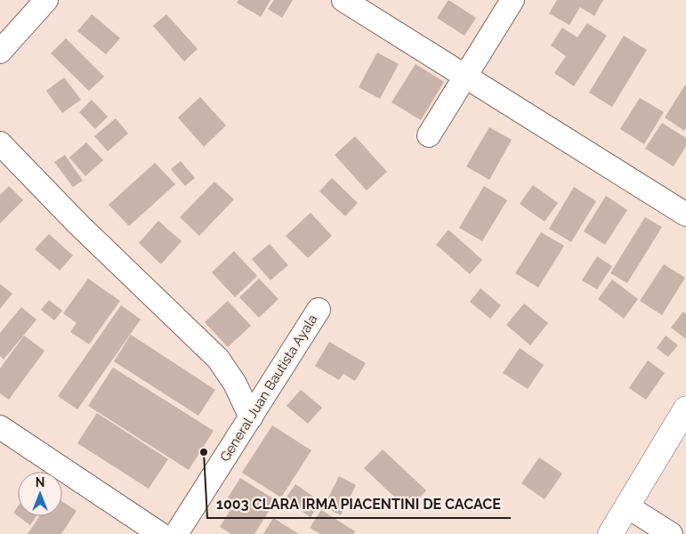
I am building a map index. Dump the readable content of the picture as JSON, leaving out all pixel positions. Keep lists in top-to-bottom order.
{
  "streets": {
    "street": ["General Juan Bautista Ayala"]
  },
  "places": ["1003 CLARA IRMA PIACENTINI DE CACACE"],
  "north": "top"
}
